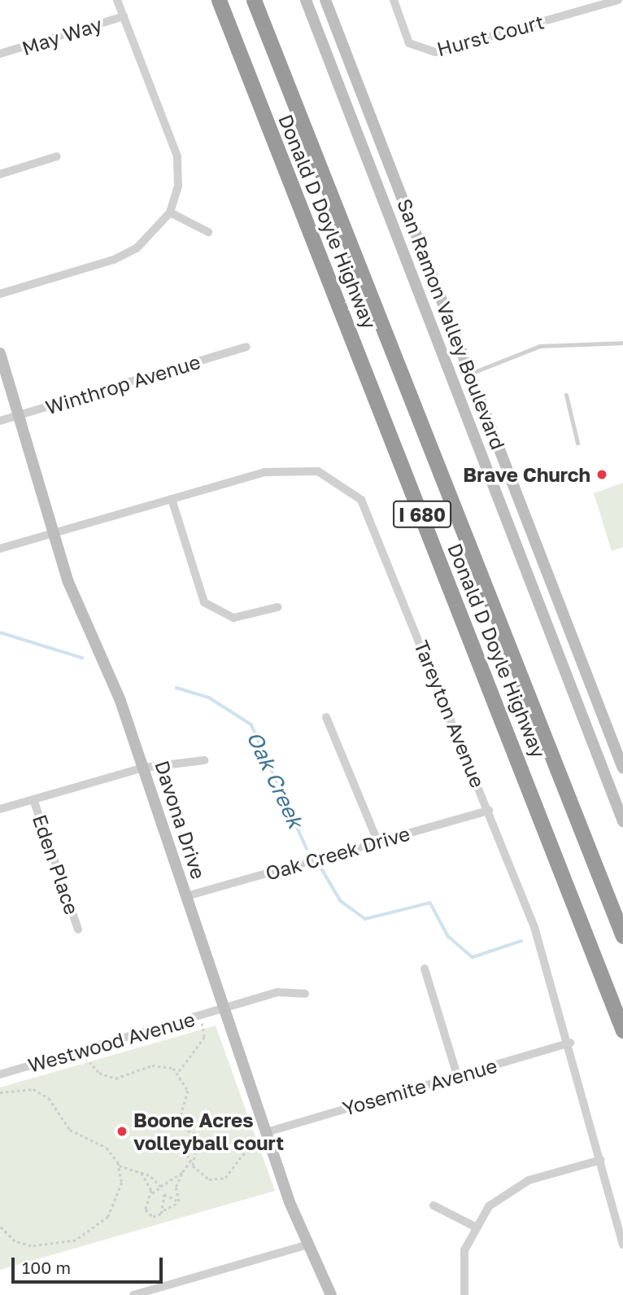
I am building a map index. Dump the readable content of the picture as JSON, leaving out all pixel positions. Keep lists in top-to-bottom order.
{
  "streets": {
    "highway": ["Donald D Doyle Highway", "I 680"],
    "main road": ["San Ramon Valley Boulevard", "Davona Drive"],
    "street": [
      "Hurst Court",
      "May Way",
      "Winthrop Avenue",
      "Tareyton Avenue",
      "Oak Creek Drive",
      "Eden Place",
      "Westwood Avenue",
      "Yosemite Avenue"
    ]
  },
  "crossings": [
    ["Winthrop Avenue", "Davona Drive"],
    ["Tareyton Avenue", "Davona Drive"],
    ["Tareyton Avenue", "Oak Creek Drive"],
    ["Tareyton Avenue", "Yosemite Avenue"],
    ["Davona Drive", "Oak Creek Drive"],
    ["Davona Drive", "Westwood Avenue"],
    ["Davona Drive", "Yosemite Avenue"]
  ],
  "water": ["Oak Creek"],
  "places": ["Brave Church", "Boone Acres volleyball court"],
  "scale_bar": "100 m"
}
